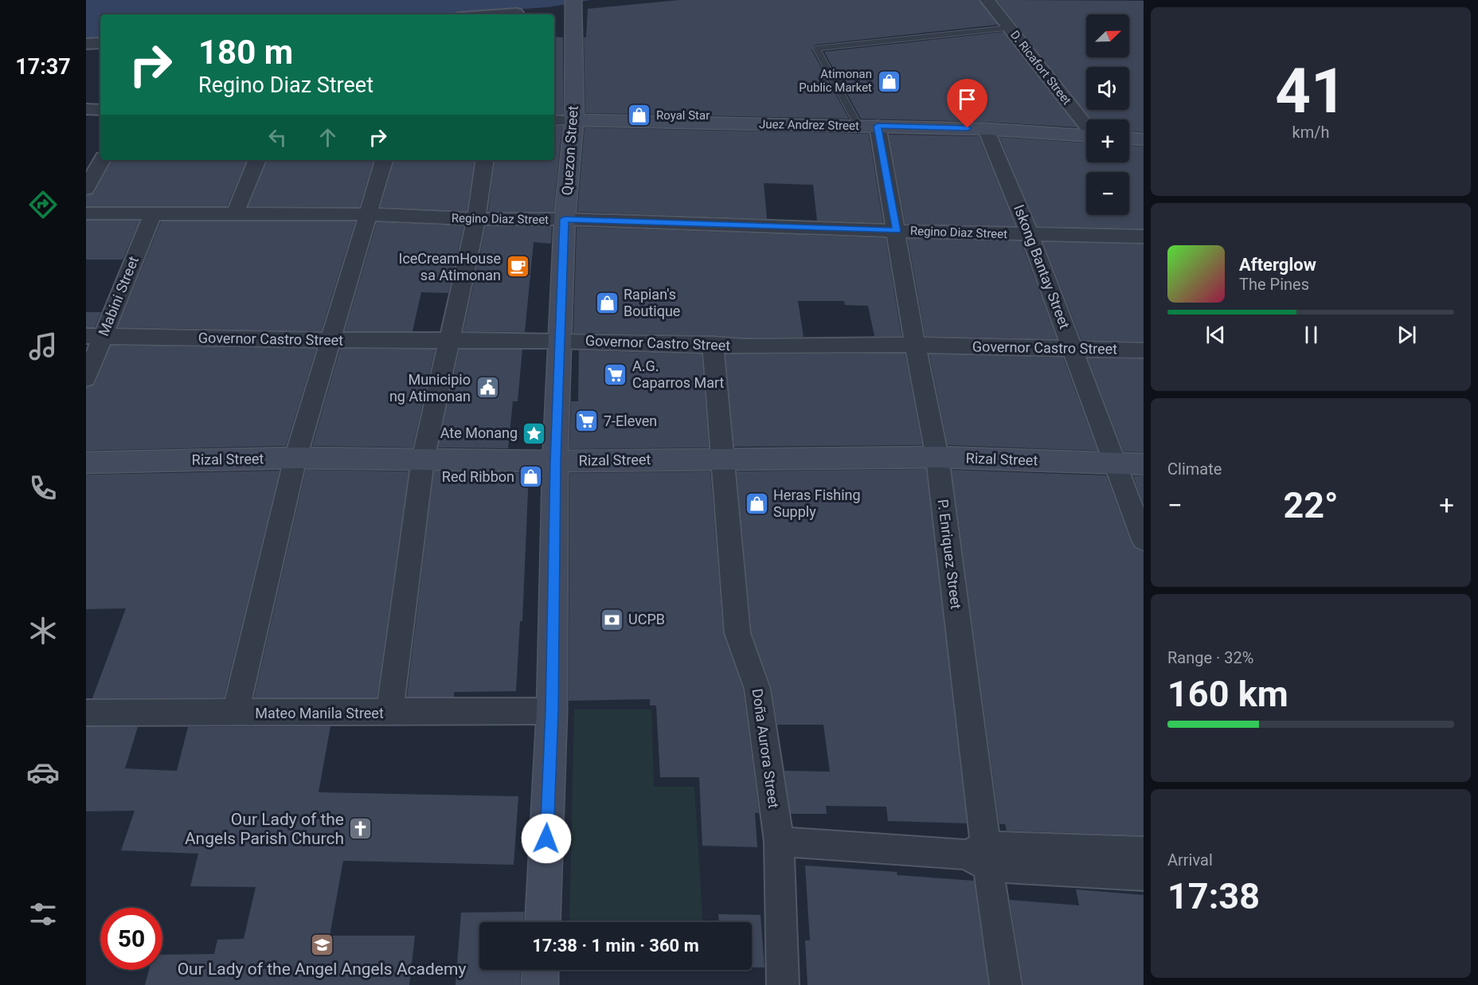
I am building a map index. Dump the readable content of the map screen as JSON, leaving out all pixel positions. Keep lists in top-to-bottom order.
{
  "streets": {
    "street": [
      "D. Ricafort Street",
      "Juez Andrez Street",
      "Quezon Street",
      "Regino Diaz Street",
      "Iskong Bantay Street",
      "Mabini Street",
      "Governor Castro Street",
      "Rizal Street",
      "P. Enriquez Street",
      "Mateo Manila Street",
      "Doña Aurora Street"
    ]
  },
  "crossings": [
    ["Juez Andrez Street", "Quezon Street"],
    ["Juez Andrez Street", "Iskong Bantay Street"],
    ["Juez Andrez Street", "P. Enriquez Street"],
    ["Quezon Street", "Regino Diaz Street"],
    ["Quezon Street", "Governor Castro Street"],
    ["Quezon Street", "Rizal Street"],
    ["Quezon Street", "Mateo Manila Street"],
    ["Regino Diaz Street", "Iskong Bantay Street"],
    ["Regino Diaz Street", "Mabini Street"],
    ["Regino Diaz Street", "P. Enriquez Street"],
    ["Iskong Bantay Street", "Governor Castro Street"],
    ["Iskong Bantay Street", "Rizal Street"],
    ["Mabini Street", "Governor Castro Street"],
    ["Governor Castro Street", "P. Enriquez Street"],
    ["Governor Castro Street", "Doña Aurora Street"],
    ["Rizal Street", "P. Enriquez Street"],
    ["Rizal Street", "Doña Aurora Street"]
  ],
  "places": {
    "shop": [
      "Atimonan Public Market",
      "Royal Star",
      "Rapian's Boutique",
      "Red Ribbon",
      "Heras Fishing Supply"
    ],
    "cafe": ["IceCreamHouse sa Atimonan"],
    "supermarket": ["A.G. Caparros Mart", "7-Eleven"],
    "public building": ["Municipio ng Atimonan"],
    "place": ["Ate Monang"],
    "bank": ["UCPB"],
    "church": ["Our Lady of the Angels Parish Church"],
    "school or university": ["Our Lady of the Angel Angels Academy"]
  },
  "north": "top right",
  "page": {
    "tabs": "17:37",
    "tile": [
      ["41", "km/h"],
      "Climate",
      ["Range · 32%", "160 km"],
      ["Arrival", "17:38"]
    ],
    "map_buttons": ["+", "−"],
    "turn": ["180 m", "Regino Diaz Street"],
    "song": ["Afterglow", "The Pines"],
    "heat": ["−", "22°", "+"],
    "limit": "50",
    "trip": "17:38 · 1 min · 360 m"
  }
}
